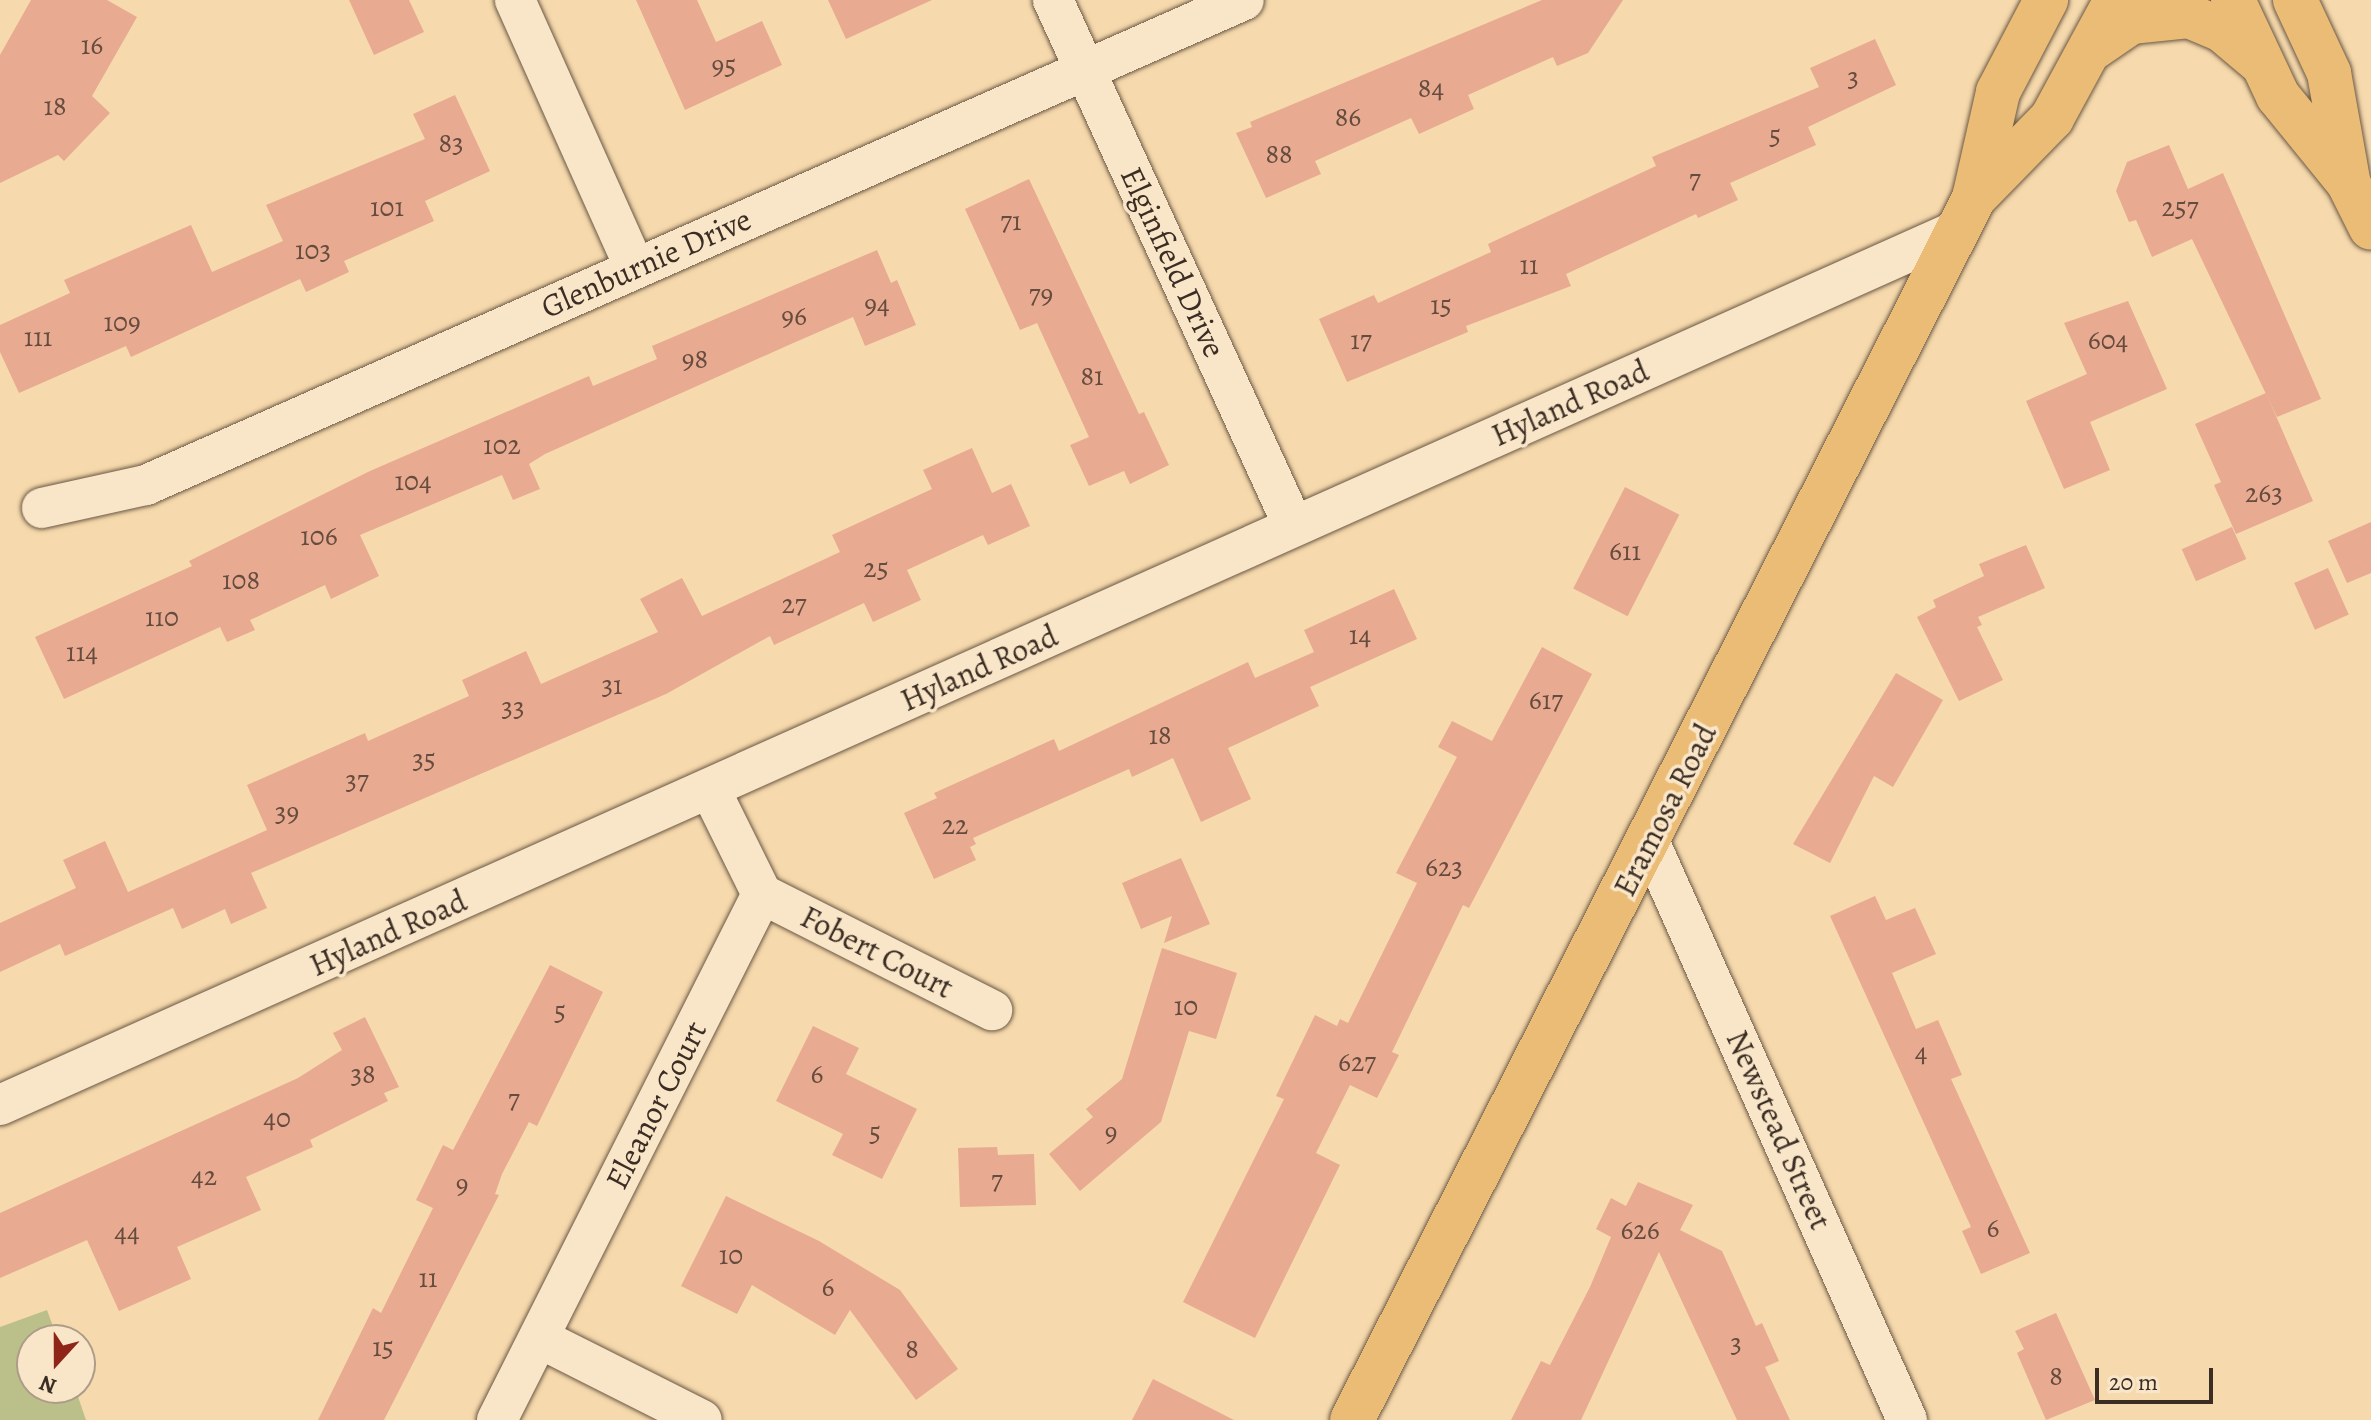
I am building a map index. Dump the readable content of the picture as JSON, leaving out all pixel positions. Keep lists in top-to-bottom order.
{
  "streets": {
    "main road": ["Eramosa Road"],
    "street": [
      "Elginfield Drive",
      "Glenburnie Drive",
      "Hyland Road",
      "Fobert Court",
      "Eleanor Court",
      "Newstead Street"
    ]
  },
  "crossings": [
    ["Elginfield Drive", "Glenburnie Drive"],
    ["Elginfield Drive", "Hyland Road"],
    ["Hyland Road", "Eramosa Road"],
    ["Eramosa Road", "Newstead Street"],
    ["Fobert Court", "Eleanor Court"]
  ],
  "house_numbers": [
    "16",
    "95",
    "3",
    "84",
    "18",
    "86",
    "5",
    "83",
    "88",
    "7",
    "101",
    "257",
    "71",
    "103",
    "11",
    "79",
    "94",
    "15",
    "96",
    "109",
    "111",
    "17",
    "604",
    "98",
    "81",
    "102",
    "104",
    "263",
    "106",
    "611",
    "25",
    "108",
    "27",
    "110",
    "14",
    "114",
    "31",
    "617",
    "33",
    "18",
    "35",
    "37",
    "39",
    "22",
    "623",
    "10",
    "5",
    "4",
    "627",
    "38",
    "6",
    "7",
    "40",
    "5",
    "9",
    "42",
    "7",
    "9",
    "6",
    "626",
    "44",
    "10",
    "11",
    "6",
    "3",
    "15",
    "8",
    "8"
  ],
  "scale_bar": "20 m",
  "north": "bottom"
}
